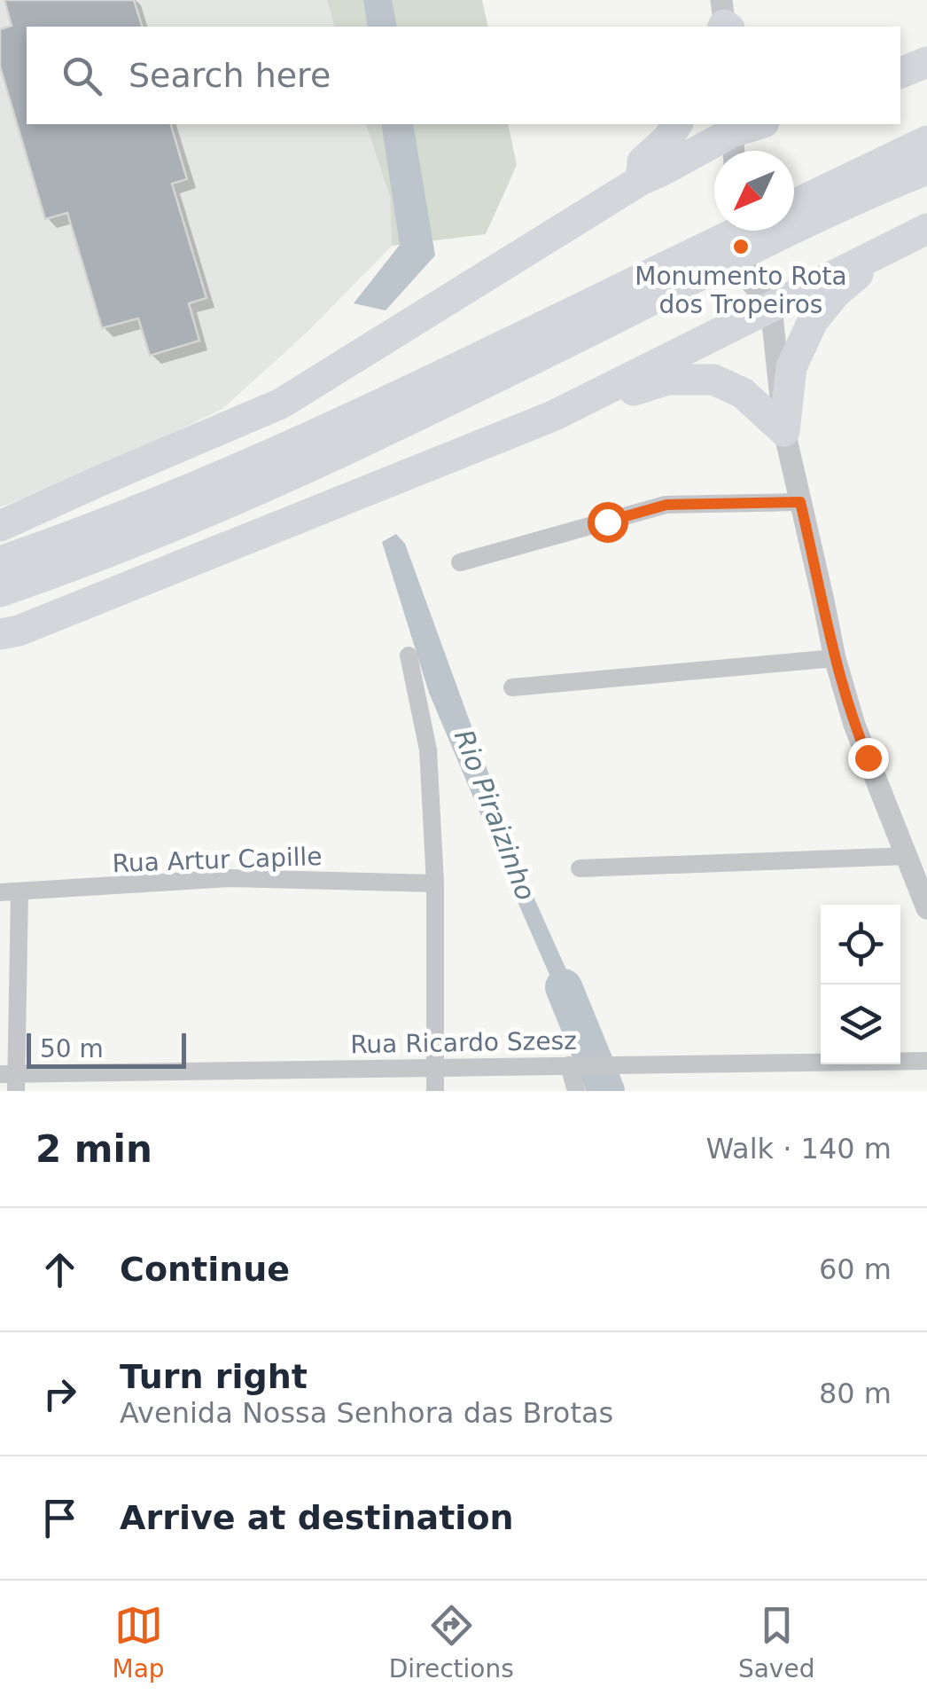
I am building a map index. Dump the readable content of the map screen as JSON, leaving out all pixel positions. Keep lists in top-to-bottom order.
{
  "streets": {
    "street": ["Rua Artur Capille", "Rua Ricardo Szesz"]
  },
  "water": ["Rio Piraizinho"],
  "places": ["Monumento Rota dos Tropeiros"],
  "scale_bar": "50 m",
  "north": "bottom left",
  "page": {
    "search": "Search here",
    "scale": "50 m",
    "heading": ["2 min", "Walk · 140 m"],
    "list": [
      ["Continue", "60 m"],
      ["Turn right", "Avenida Nossa Senhora das Brotas", "80 m"],
      "Arrive at destination"
    ],
    "nav": ["Map", "Directions", "Saved"]
  }
}
